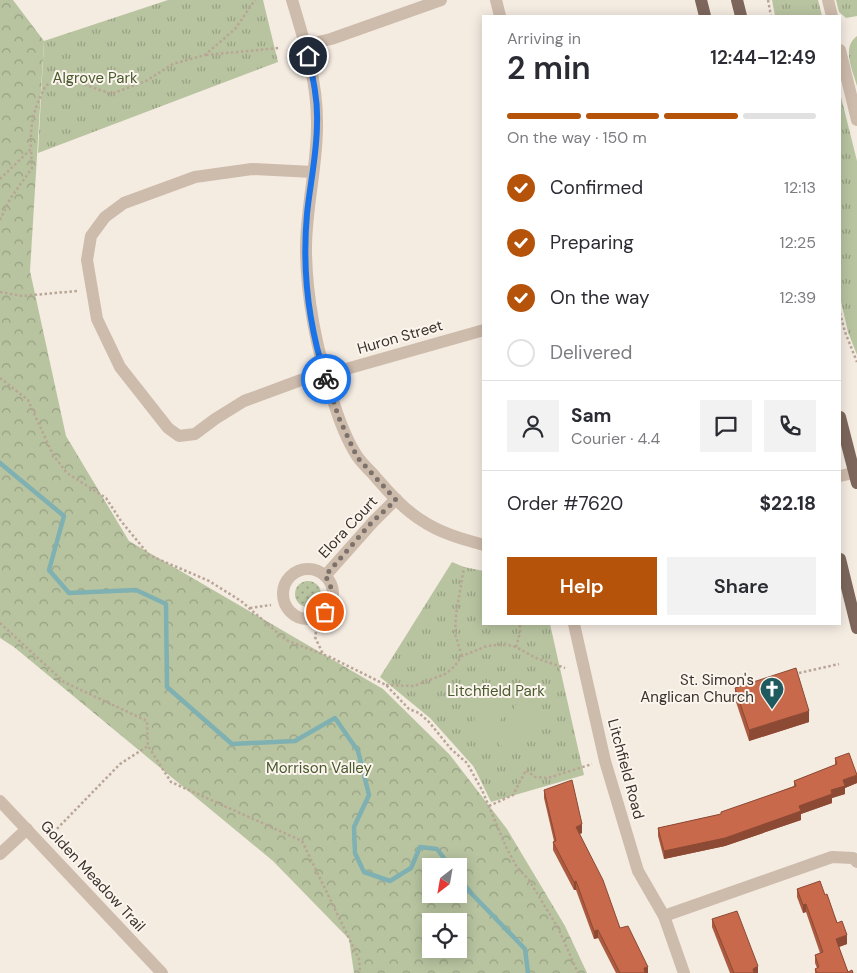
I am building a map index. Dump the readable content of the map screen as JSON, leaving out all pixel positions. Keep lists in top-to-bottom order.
{
  "streets": {
    "street": [
      "Huron Street",
      "Elora Court",
      "Litchfield Road",
      "Golden Meadow Trail"
    ]
  },
  "parks": ["Algrove Park", "Litchfield Park", "Morrison Valley"],
  "places": {
    "church": ["St. Simon's Anglican Church"]
  },
  "north": "bottom left",
  "page": {
    "heading": ["2 min", "Arriving in", "12:44–12:49"],
    "panel": [
      "Sam",
      "Courier · 4.4",
      "Order #7620",
      "$22.18"
    ],
    "bar": "On the way · 150 m",
    "list": [
      ["Confirmed", "12:13"],
      ["Preparing", "12:25"],
      ["On the way", "12:39"],
      "Delivered"
    ],
    "buttons": ["Help", "Share"]
  }
}
